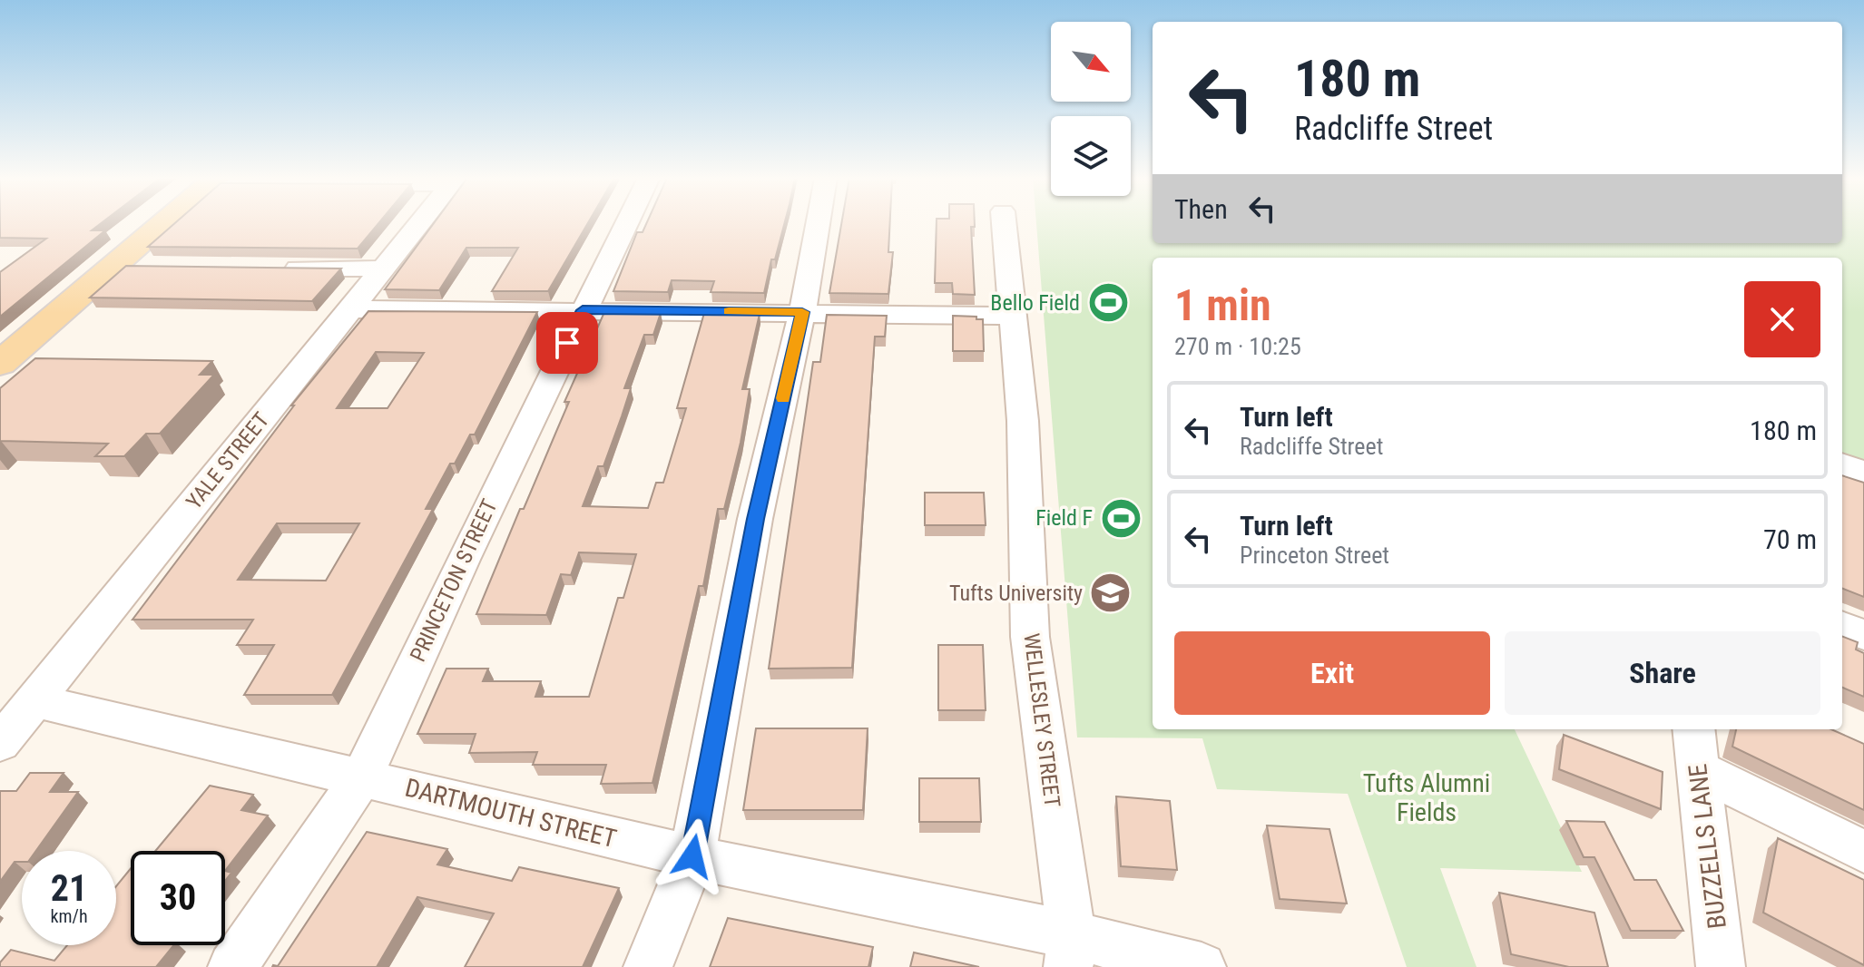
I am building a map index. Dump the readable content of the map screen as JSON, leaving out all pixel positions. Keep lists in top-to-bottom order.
{
  "streets": {
    "street": [
      "YALE STREET",
      "PRINCETON STREET",
      "WELLESLEY STREET",
      "DARTMOUTH STREET",
      "BUZZELLS LANE"
    ]
  },
  "crossings": [
    ["YALE STREET", "DARTMOUTH STREET"],
    ["PRINCETON STREET", "DARTMOUTH STREET"],
    ["WELLESLEY STREET", "DARTMOUTH STREET"]
  ],
  "parks": ["Tufts Alumni Fields"],
  "places": {
    "sports": ["Bello Field", "Field F"],
    "school or university": ["Tufts University"]
  },
  "north": "bottom right",
  "page": {
    "turn": ["180 m", "Radcliffe Street"],
    "then": "Then",
    "heading": ["1 min", "270 m · 10:25"],
    "list": [
      {
        "name": "Turn left",
        "note": "Radcliffe Street",
        "value": "180 m"
      },
      {
        "name": "Turn left",
        "note": "Princeton Street",
        "value": "70 m"
      }
    ],
    "buttons": ["Exit", "Share"],
    "speed": "21 km/h",
    "limit": "30"
  }
}
